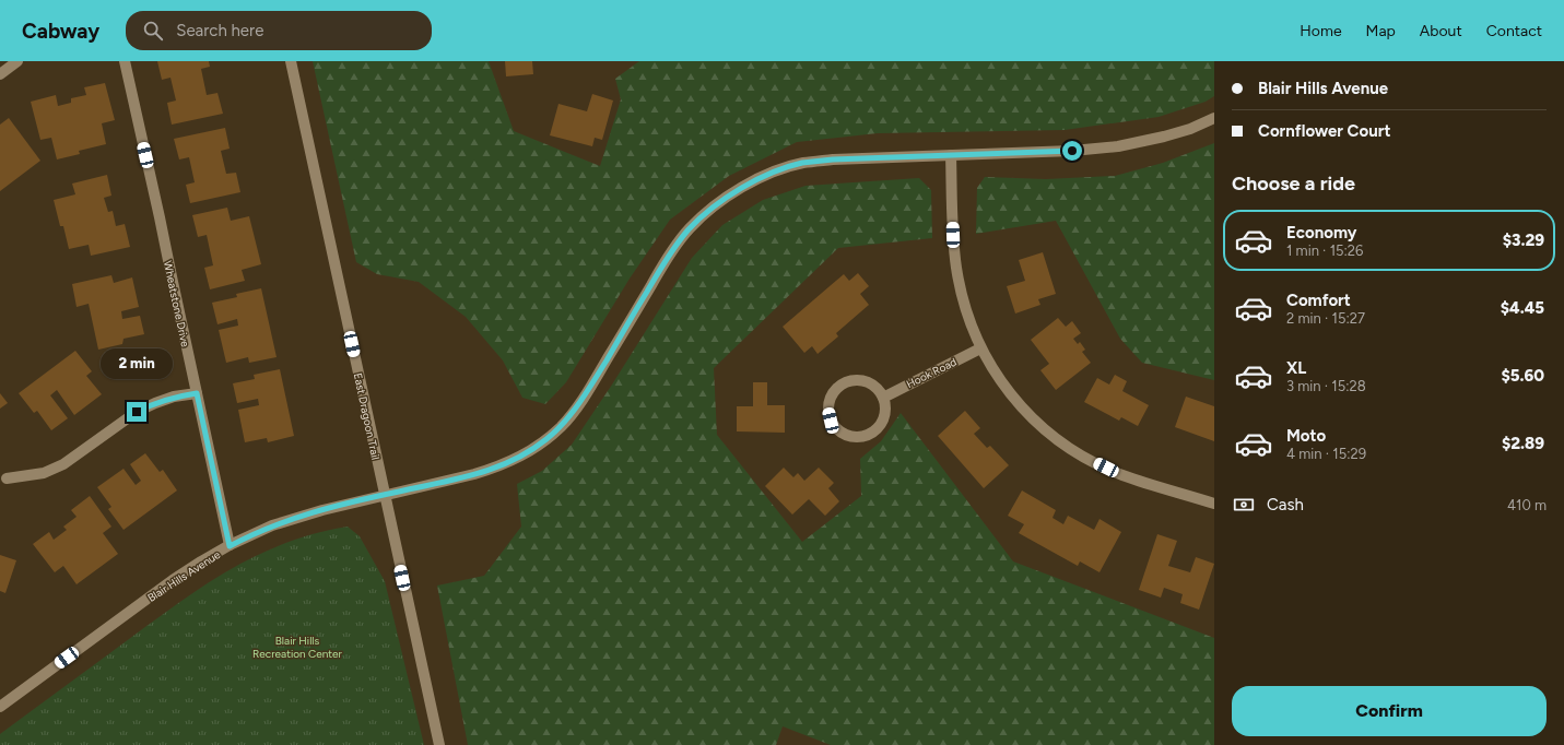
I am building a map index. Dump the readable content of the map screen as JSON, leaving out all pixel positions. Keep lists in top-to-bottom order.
{
  "streets": {
    "street": [
      "Wheatstone Drive",
      "Hook Road",
      "East Dragoon Trail",
      "Blair Hills Avenue"
    ]
  },
  "crossings": [
    ["Wheatstone Drive", "Blair Hills Avenue"],
    ["East Dragoon Trail", "Blair Hills Avenue"]
  ],
  "parks": ["Blair Hills Recreation Center"],
  "page": {
    "header": "Cabway",
    "search": "Search here",
    "nav": [
      "Home",
      "Map",
      "About",
      "Contact"
    ],
    "banner": ["Blair Hills Avenue", "Cornflower Court"],
    "heading": "Choose a ride",
    "list": [
      {
        "name": "Economy",
        "note": "1 min · 15:26",
        "value": "$3.29"
      },
      {
        "name": "Comfort",
        "note": "2 min · 15:27",
        "value": "$4.45"
      },
      {
        "name": "XL",
        "note": "3 min · 15:28",
        "value": "$5.60"
      },
      {
        "name": "Moto",
        "note": "4 min · 15:29",
        "value": "$2.89"
      }
    ],
    "bubble": "2 min",
    "pay": ["Cash", "410 m"],
    "buttons": "Confirm"
  }
}
